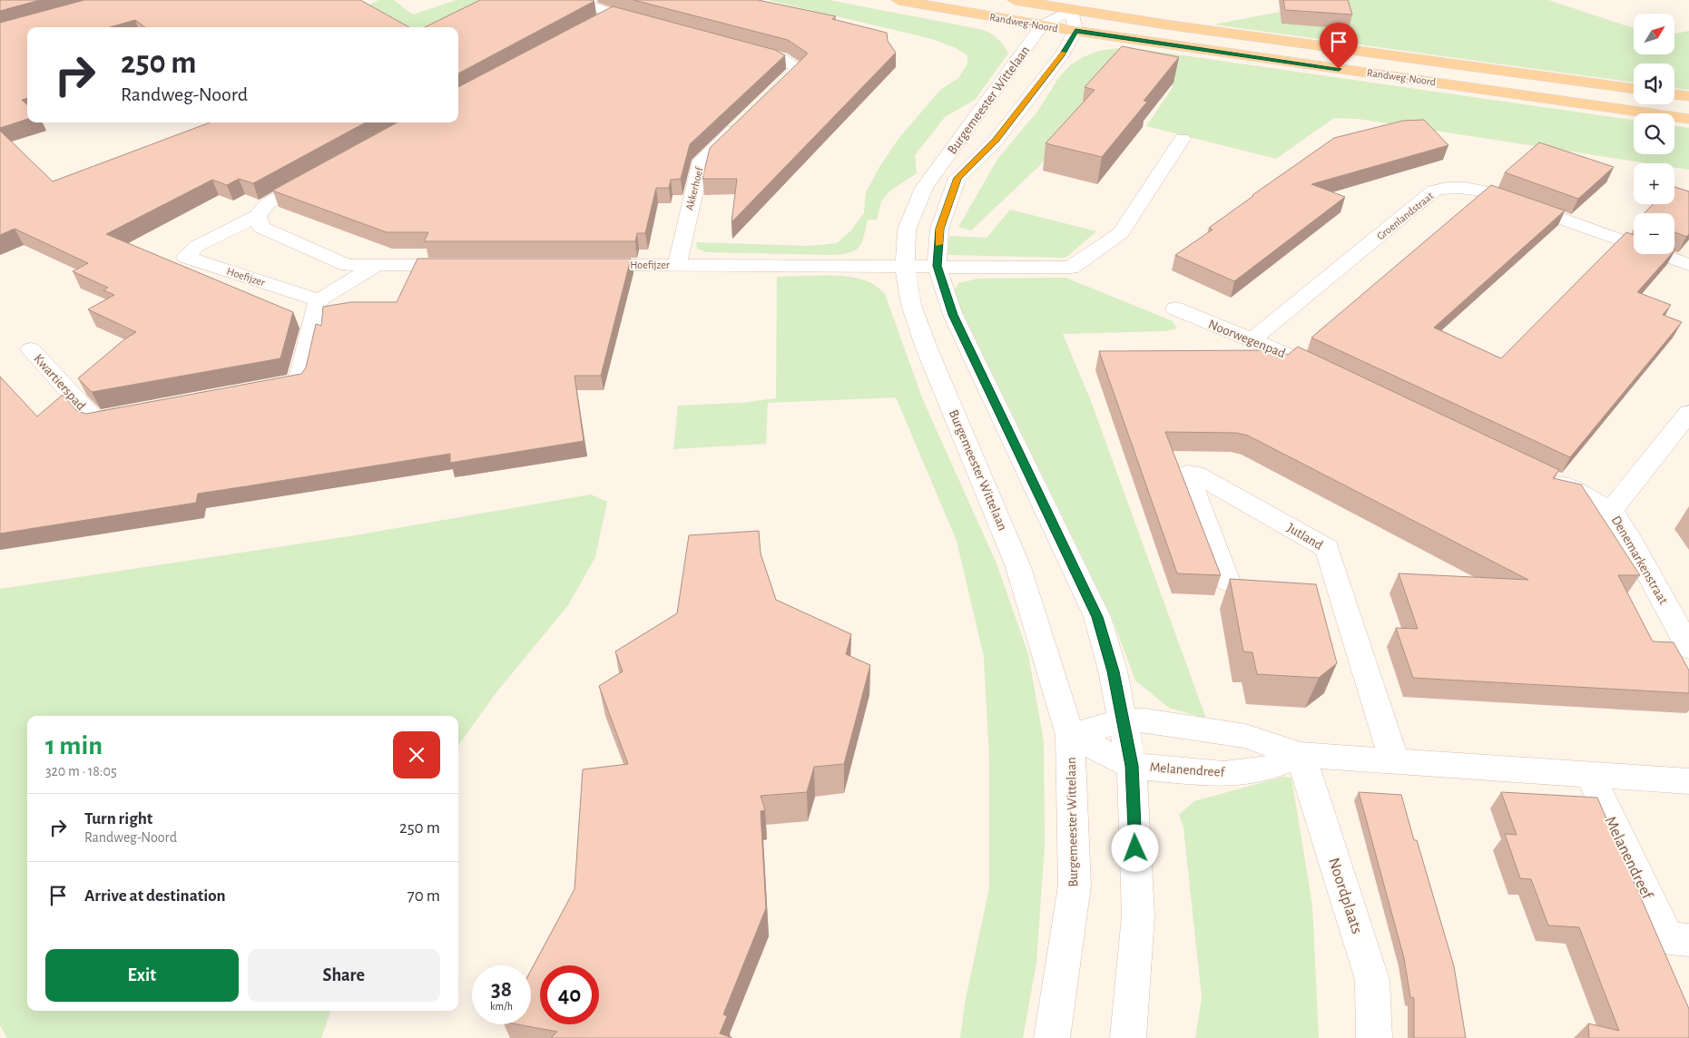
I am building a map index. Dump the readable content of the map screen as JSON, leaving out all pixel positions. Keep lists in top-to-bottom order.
{
  "streets": {
    "main road": ["Randweg-Noord"],
    "street": [
      "Burgemeester Wittelaan",
      "Akkerhoef",
      "Groenlandstraat",
      "Hoefijzer",
      "Noorwegenpad",
      "Kwartierspad",
      "Jutland",
      "Denemarkenstraat",
      "Melanendreef",
      "Noordplaats"
    ]
  },
  "crossings": [
    ["Randweg-Noord", "Burgemeester Wittelaan"],
    ["Burgemeester Wittelaan", "Melanendreef"],
    ["Akkerhoef", "Hoefijzer"],
    ["Groenlandstraat", "Noorwegenpad"],
    ["Jutland", "Melanendreef"],
    ["Melanendreef", "Noordplaats"]
  ],
  "north": "top right",
  "page": {
    "map_buttons": ["+", "−"],
    "turn": ["250 m", "Randweg-Noord"],
    "heading": ["1 min", "320 m · 18:05"],
    "list": [
      {
        "name": "Turn right",
        "note": "Randweg-Noord",
        "value": "250 m"
      },
      {
        "name": "Arrive at destination",
        "value": "70 m"
      }
    ],
    "buttons": ["Exit", "Share"],
    "speed": "38 km/h",
    "limit": "40"
  }
}
